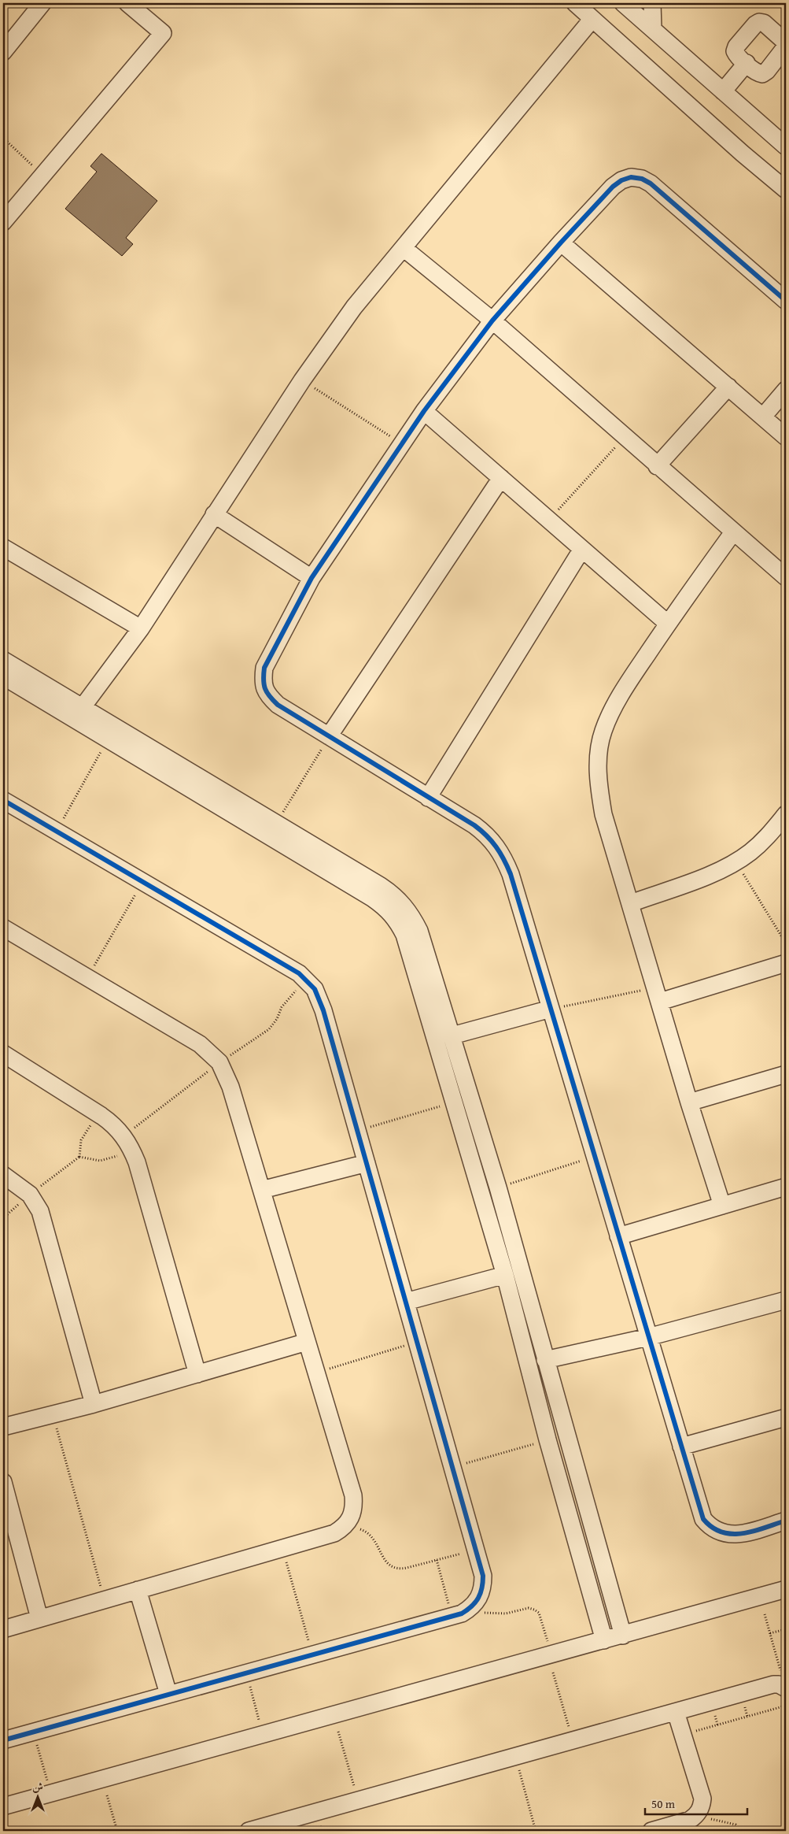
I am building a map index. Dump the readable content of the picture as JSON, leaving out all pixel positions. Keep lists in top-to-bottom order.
{
  "scale_bar": "50 m",
  "north": "top"
}
